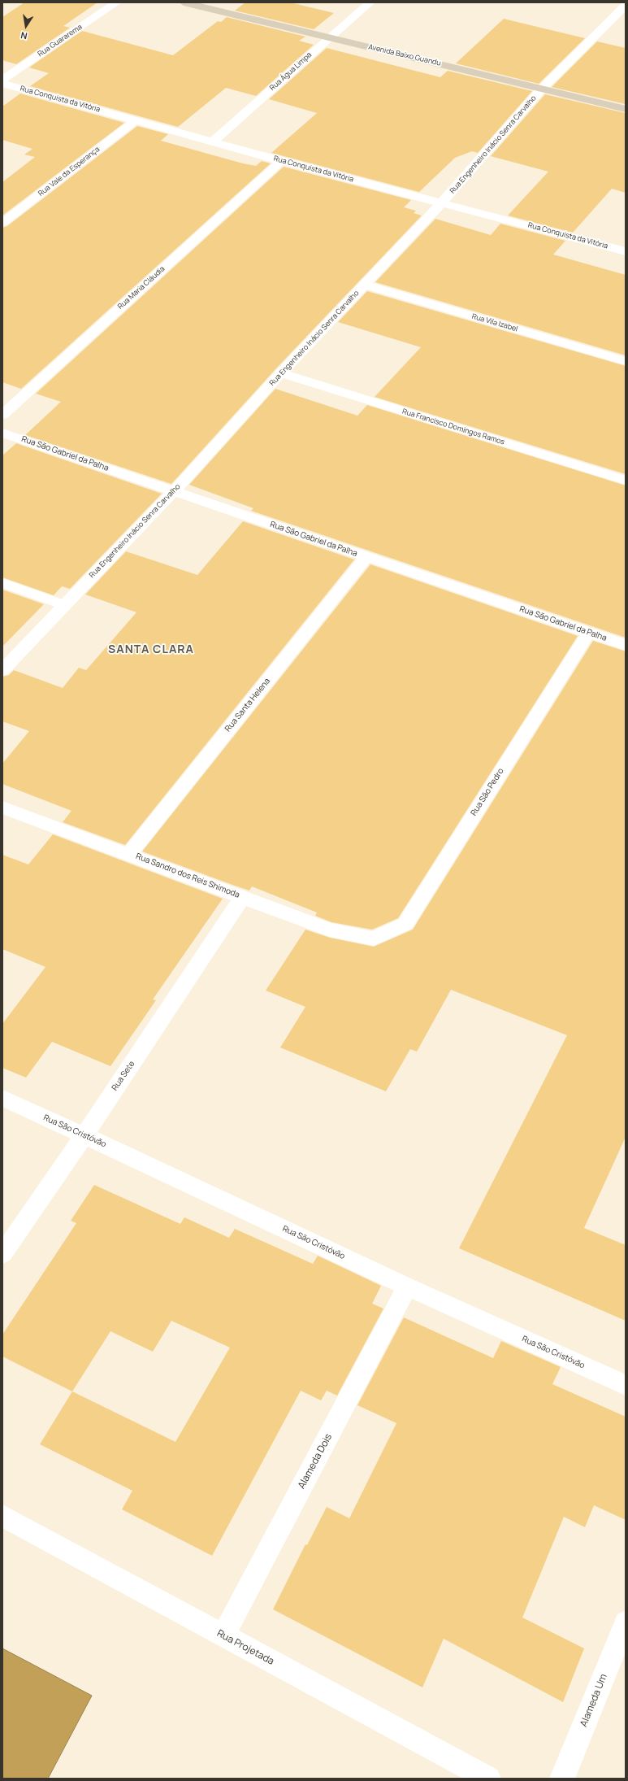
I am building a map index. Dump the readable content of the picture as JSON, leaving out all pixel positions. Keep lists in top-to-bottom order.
{
  "streets": {
    "street": [
      "Rua Guararema",
      "Avenida Baixo Guandu",
      "Rua Água Limpa",
      "Rua Conquista da Vitória",
      "Rua Engenheiro Inácio Senra Carvalho",
      "Rua Vale da Esperança",
      "Rua Maria Cláudia",
      "Rua Vila Izabel",
      "Rua Francisco Domingos Ramos",
      "Rua São Gabriel da Palha",
      "Rua Santa Helena",
      "Rua São Pedro",
      "Rua Sandro dos Reis Shimoda",
      "Rua Sete",
      "Rua São Cristóvão",
      "Alameda Dois",
      "Rua Projetada",
      "Alameda Um"
    ]
  },
  "crossings": [
    ["Rua Guararema", "Rua Conquista da Vitória"],
    ["Avenida Baixo Guandu", "Rua Água Limpa"],
    ["Avenida Baixo Guandu", "Rua Engenheiro Inácio Senra Carvalho"],
    ["Rua Água Limpa", "Rua Conquista da Vitória"],
    ["Rua Conquista da Vitória", "Rua Engenheiro Inácio Senra Carvalho"],
    ["Rua Conquista da Vitória", "Rua Vale da Esperança"],
    ["Rua Conquista da Vitória", "Rua Maria Cláudia"],
    ["Rua Engenheiro Inácio Senra Carvalho", "Rua Vila Izabel"],
    ["Rua Engenheiro Inácio Senra Carvalho", "Rua Francisco Domingos Ramos"],
    ["Rua Engenheiro Inácio Senra Carvalho", "Rua São Gabriel da Palha"],
    ["Rua São Gabriel da Palha", "Rua Santa Helena"],
    ["Rua São Gabriel da Palha", "Rua São Pedro"],
    ["Rua Santa Helena", "Rua Sandro dos Reis Shimoda"],
    ["Rua São Pedro", "Rua Sandro dos Reis Shimoda"],
    ["Rua Sandro dos Reis Shimoda", "Rua Sete"],
    ["Rua Sete", "Rua São Cristóvão"],
    ["Rua São Cristóvão", "Alameda Dois"],
    ["Alameda Dois", "Rua Projetada"]
  ],
  "districts": ["SANTA CLARA"],
  "north": "bottom"
}
